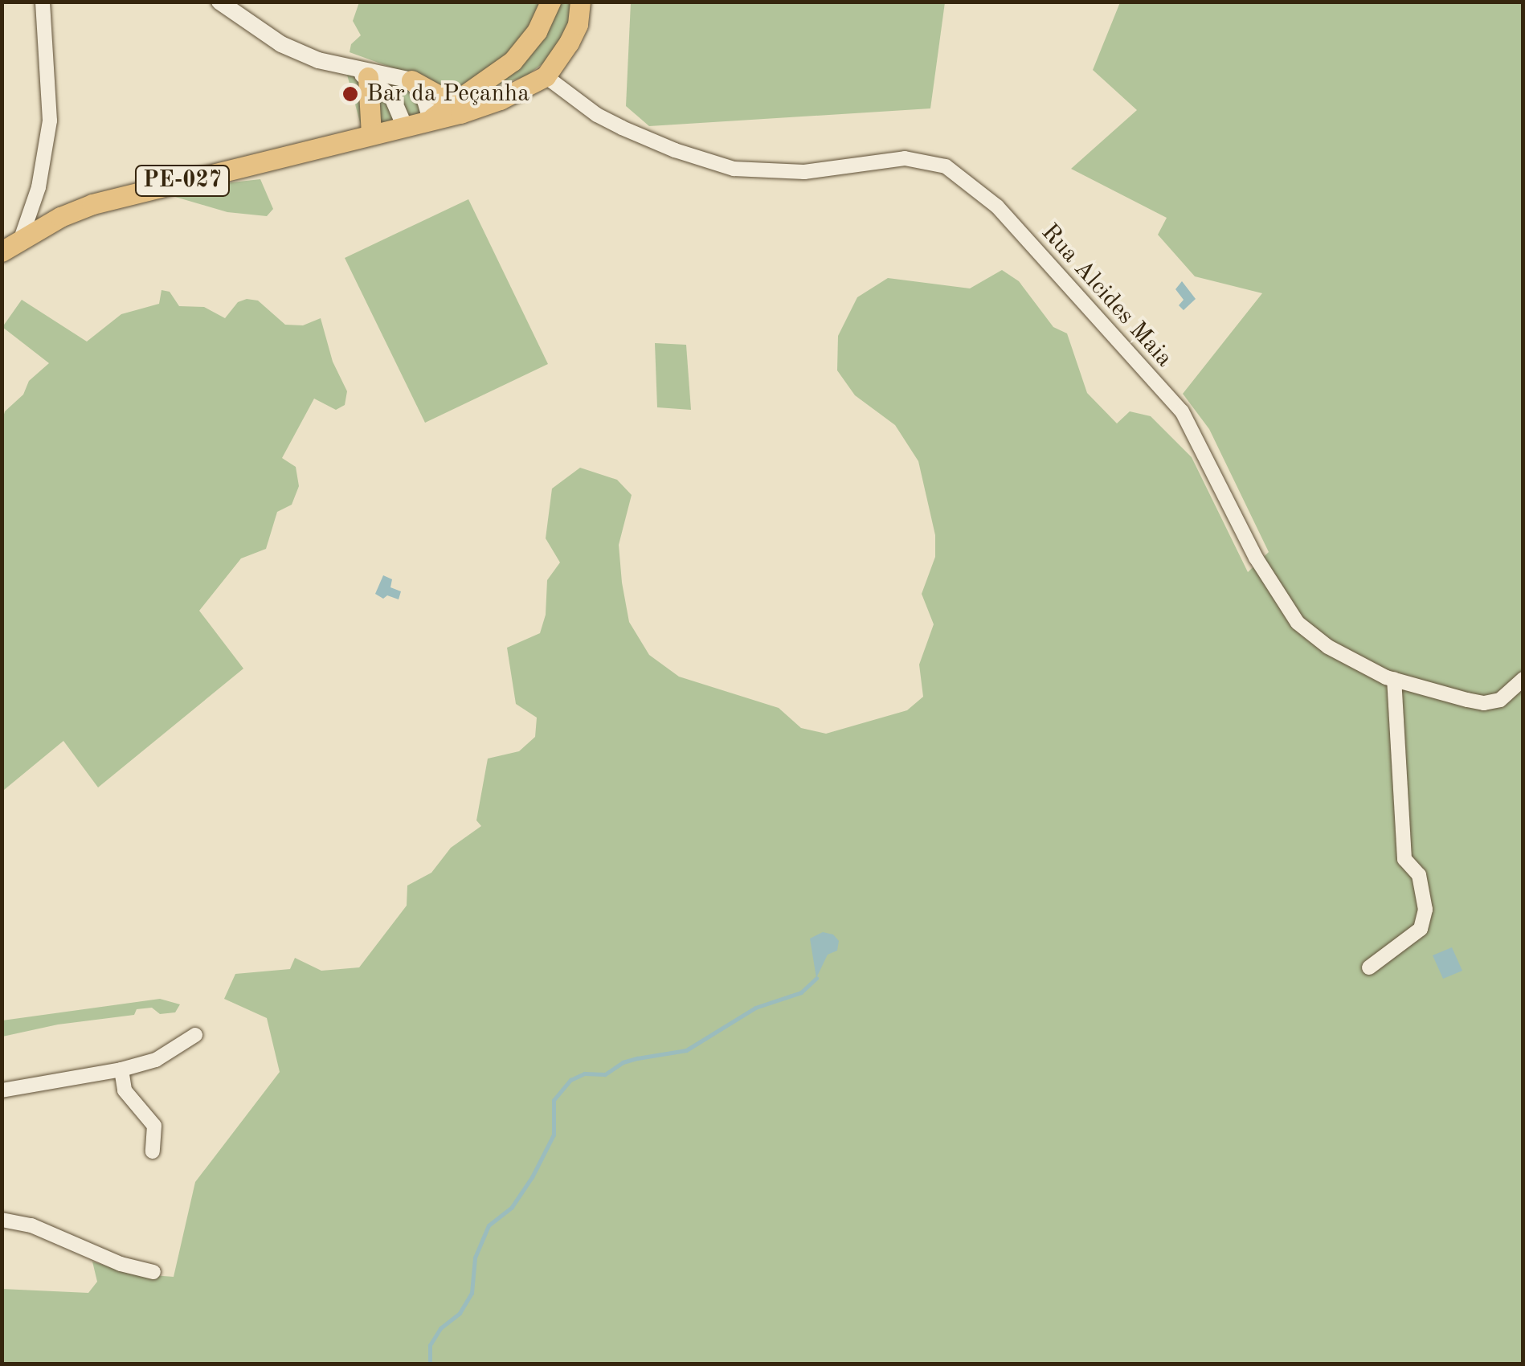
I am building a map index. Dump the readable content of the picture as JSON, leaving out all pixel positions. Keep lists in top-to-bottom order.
{
  "streets": {
    "main road": ["PE-027"],
    "street": ["Rua Alcides Maia"]
  },
  "crossings": [
    ["PE-027", "Rua Alcides Maia"]
  ],
  "places": ["Bar da Peçanha"]
}
